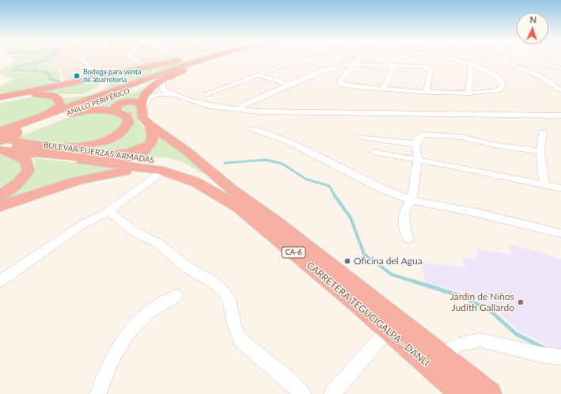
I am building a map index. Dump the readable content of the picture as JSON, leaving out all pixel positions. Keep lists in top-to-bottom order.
{
  "streets": {
    "highway": [
      "ANILLO PERIFÉRICO",
      "BULEVAR FUERZAS ARMADAS",
      "CA-6",
      "CARRETERA TEGUCIGALPA - DANLI"
    ]
  },
  "crossings": [
    ["ANILLO PERIFÉRICO", "BULEVAR FUERZAS ARMADAS"],
    ["BULEVAR FUERZAS ARMADAS", "CARRETERA TEGUCIGALPA - DANLI"]
  ],
  "places": ["Bodega para venta de abarroteria", "Oficina del Agua", "Jardín de Niños Judith Gallardo"],
  "north": "top"
}
